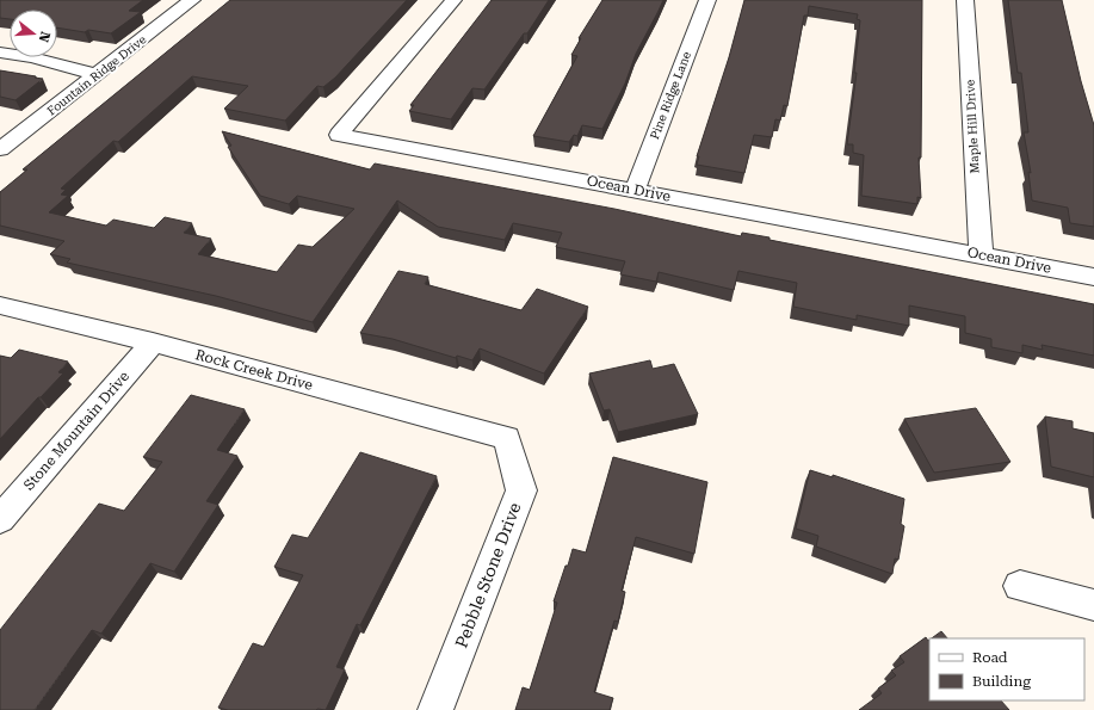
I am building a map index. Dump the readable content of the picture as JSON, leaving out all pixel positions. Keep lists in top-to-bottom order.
{
  "streets": {
    "street": [
      "Fountain Ridge Drive",
      "Pine Ridge Lane",
      "Maple Hill Drive",
      "Ocean Drive",
      "Rock Creek Drive",
      "Stone Mountain Drive",
      "Pebble Stone Drive"
    ]
  },
  "crossings": [
    ["Pine Ridge Lane", "Ocean Drive"],
    ["Maple Hill Drive", "Ocean Drive"],
    ["Rock Creek Drive", "Stone Mountain Drive"],
    ["Rock Creek Drive", "Pebble Stone Drive"]
  ],
  "legend": ["Road", "Building"],
  "north": "right"
}
